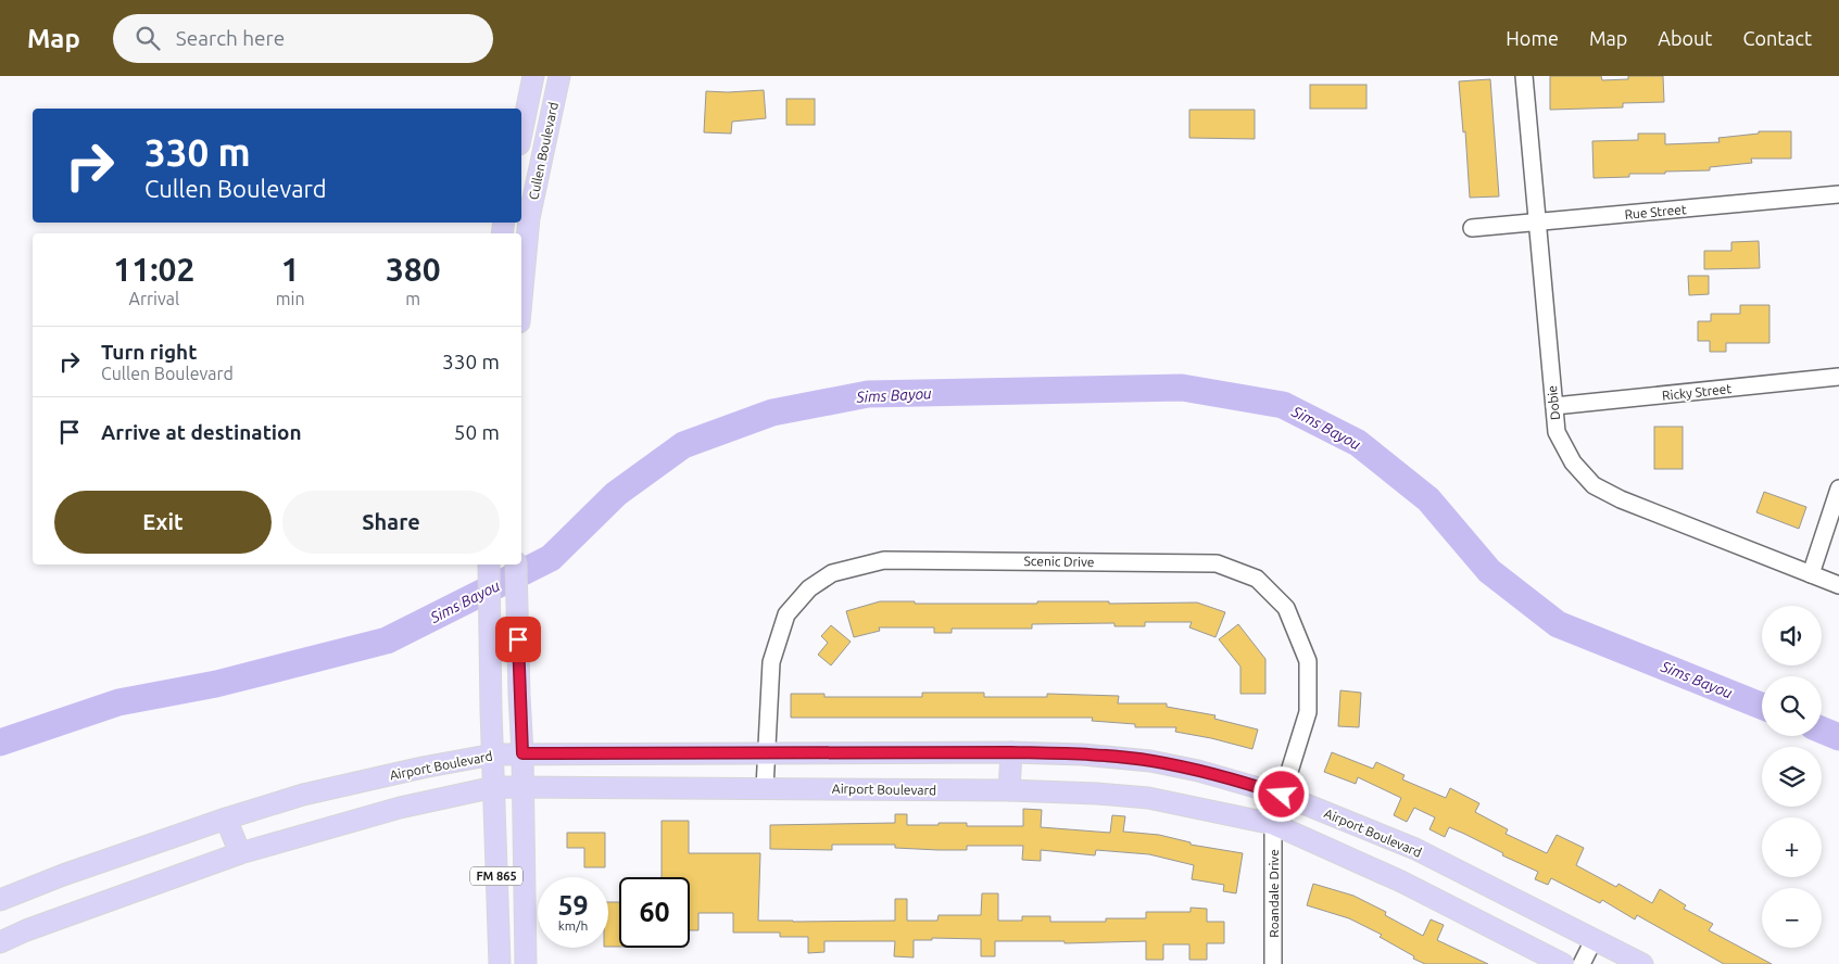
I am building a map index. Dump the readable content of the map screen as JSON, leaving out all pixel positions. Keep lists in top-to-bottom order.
{
  "streets": {
    "main road": ["Cullen Boulevard", "Airport Boulevard", "FM 865"],
    "street": [
      "Rue Street",
      "Ricky Street",
      "Dobie",
      "Scenic Drive",
      "Roandale Drive"
    ]
  },
  "crossings": [
    ["Rue Street", "Dobie"],
    ["Ricky Street", "Dobie"],
    ["Scenic Drive", "Airport Boulevard"],
    ["Scenic Drive", "Roandale Drive"],
    ["Airport Boulevard", "FM 865"],
    ["Airport Boulevard", "Roandale Drive"]
  ],
  "water": ["Sims Bayou"],
  "page": {
    "header": "Map",
    "search": "Search here",
    "nav": [
      "Home",
      "Map",
      "About",
      "Contact"
    ],
    "turn": ["330 m", "Cullen Boulevard"],
    "eta": [
      "11:02",
      "Arrival",
      "1",
      "min",
      "380",
      "m"
    ],
    "list": [
      {
        "name": "Turn right",
        "note": "Cullen Boulevard",
        "value": "330 m"
      },
      {
        "name": "Arrive at destination",
        "value": "50 m"
      }
    ],
    "buttons": ["Exit", "Share"],
    "map_buttons": ["+", "−"],
    "speed": "59 km/h",
    "limit": "60"
  }
}
